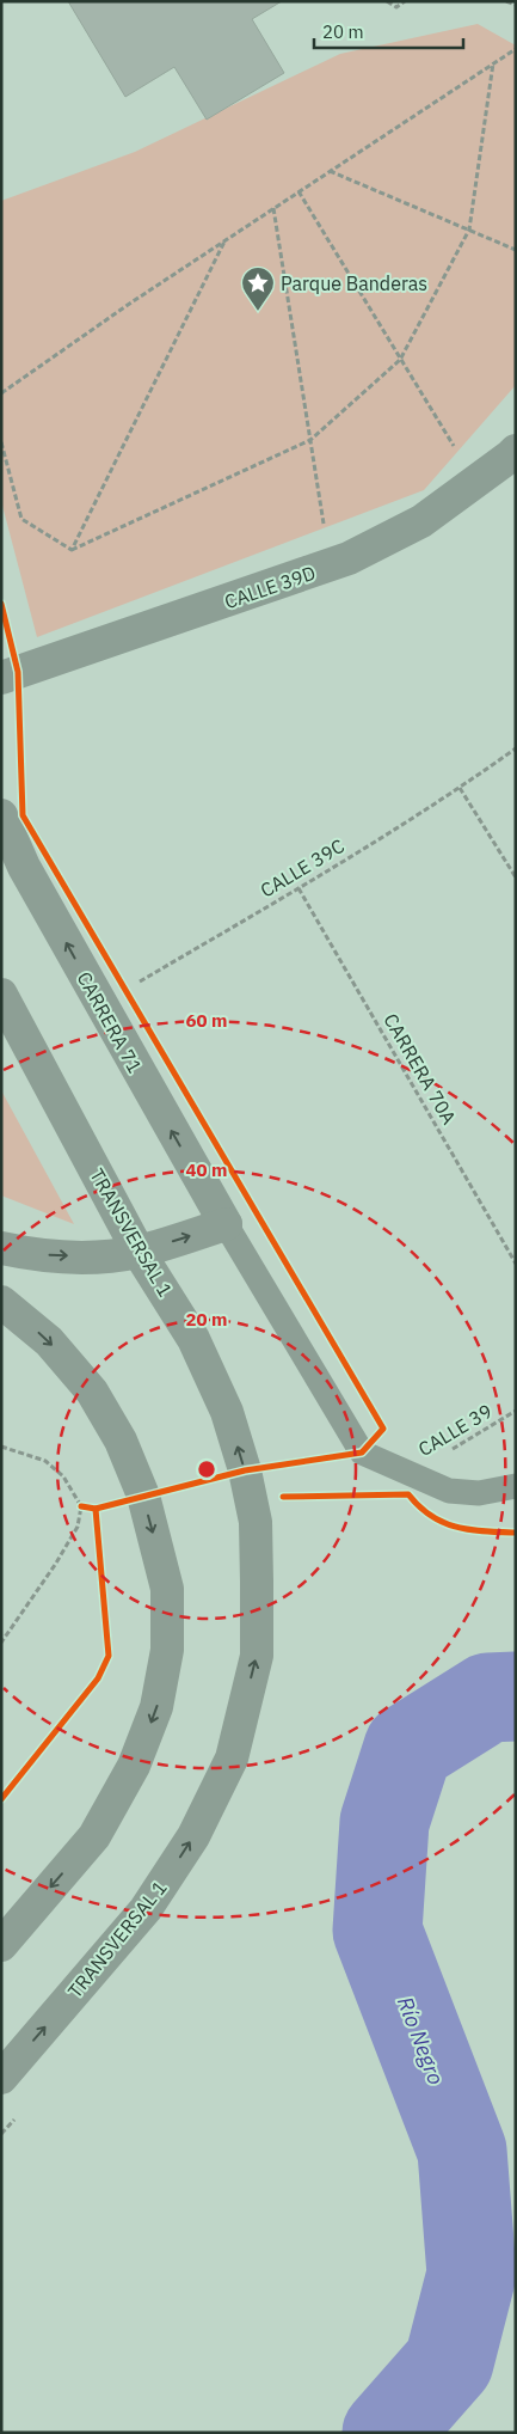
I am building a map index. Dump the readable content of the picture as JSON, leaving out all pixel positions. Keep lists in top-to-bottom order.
{
  "streets": {
    "street": ["CALLE 39D", "CARRERA 71", "TRANSVERSAL 1"],
    "path": ["CALLE 39C", "CARRERA 70A", "CALLE 39"]
  },
  "crossings": [
    ["CALLE 39C", "CARRERA 71"],
    ["CALLE 39C", "CARRERA 70A"]
  ],
  "one_way": ["CARRERA 71"],
  "water": ["Río Negro"],
  "places": {
    "place": ["Parque Banderas"]
  },
  "scale_bar": "20 m",
  "rings": ["60 m", "40 m", "20 m"]
}
